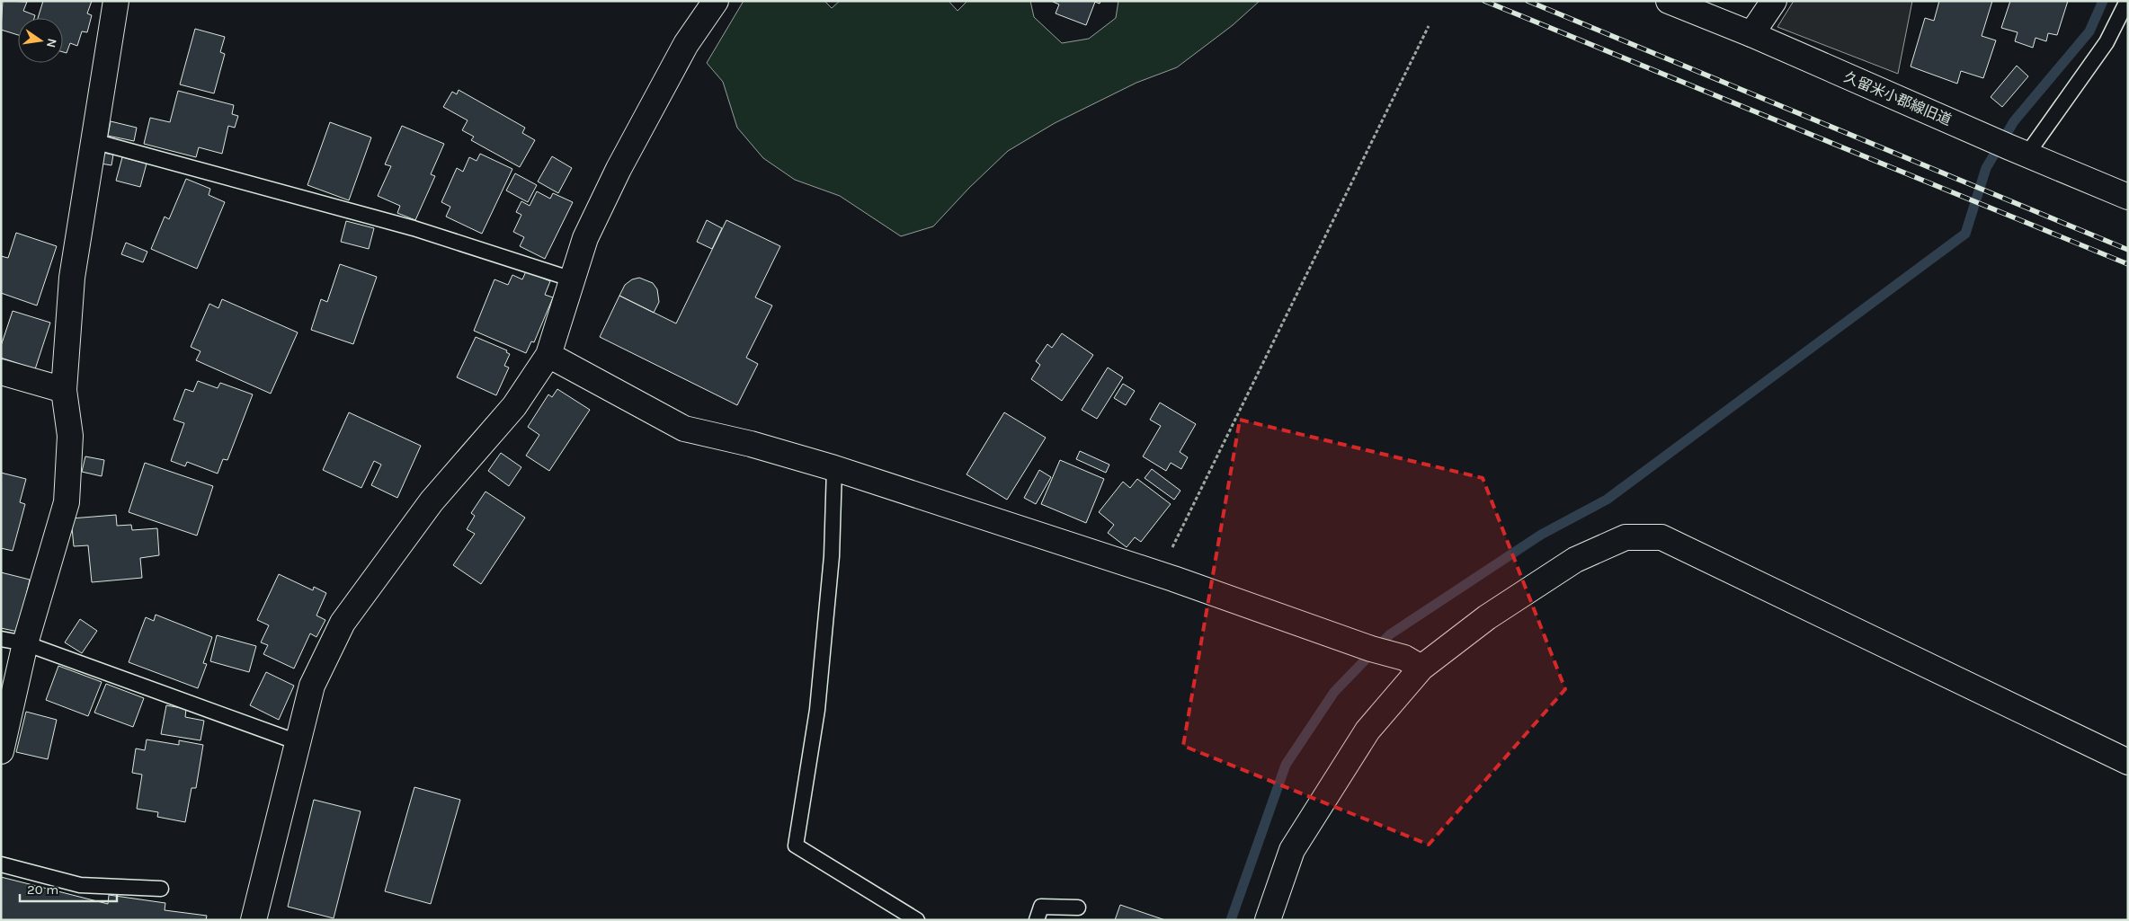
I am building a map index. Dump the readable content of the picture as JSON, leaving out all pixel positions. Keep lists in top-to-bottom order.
{
  "streets": {
    "street": ["久留米小郡線旧道"]
  },
  "scale_bar": "20 m",
  "north": "right"
}
